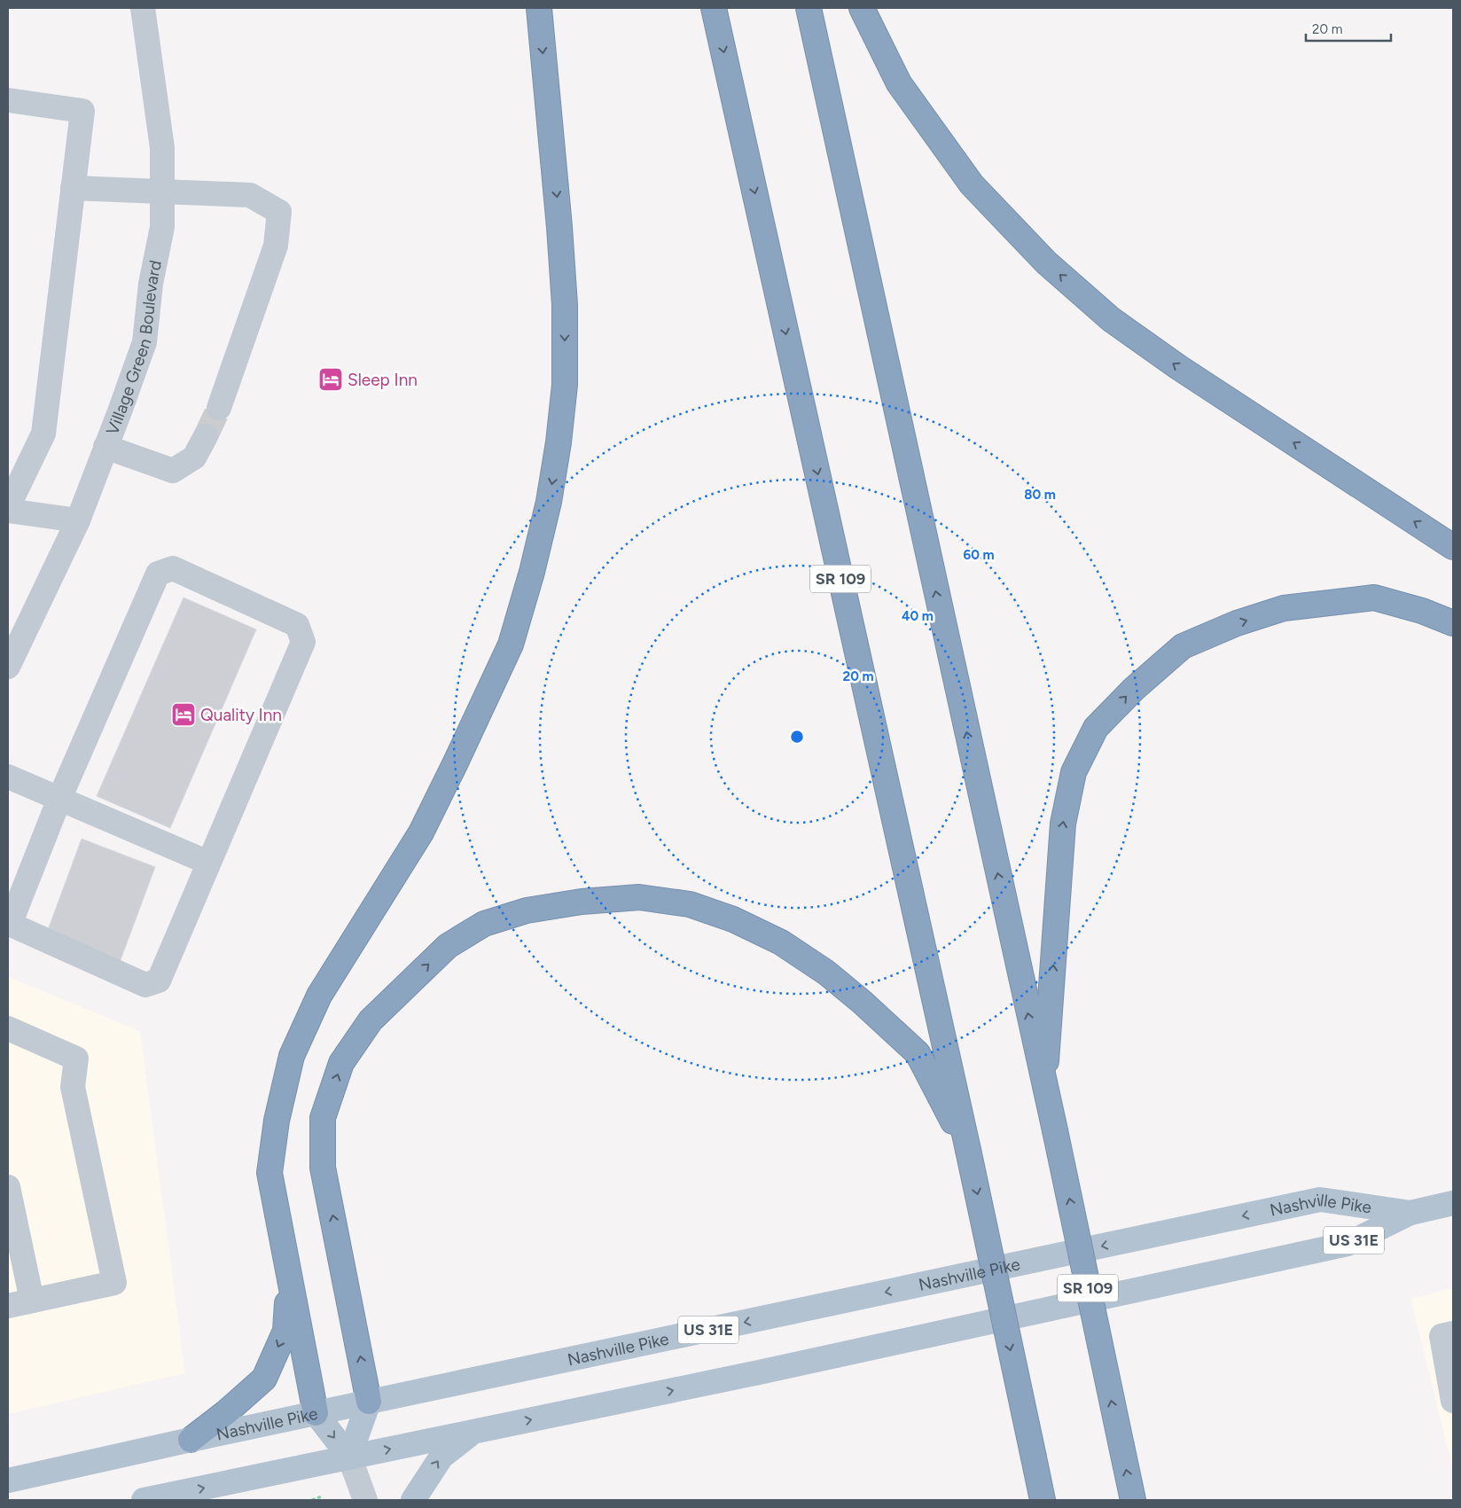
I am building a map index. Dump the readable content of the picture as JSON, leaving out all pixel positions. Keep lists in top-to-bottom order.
{
  "streets": {
    "highway": ["SR 109"],
    "main road": ["Nashville Pike", "US 31E"],
    "street": ["Village Green Boulevard"]
  },
  "places": {
    "hotel": ["Sleep Inn", "Quality Inn"]
  },
  "scale_bar": "20 m",
  "rings": [
    "80 m",
    "60 m",
    "40 m",
    "20 m"
  ]
}
